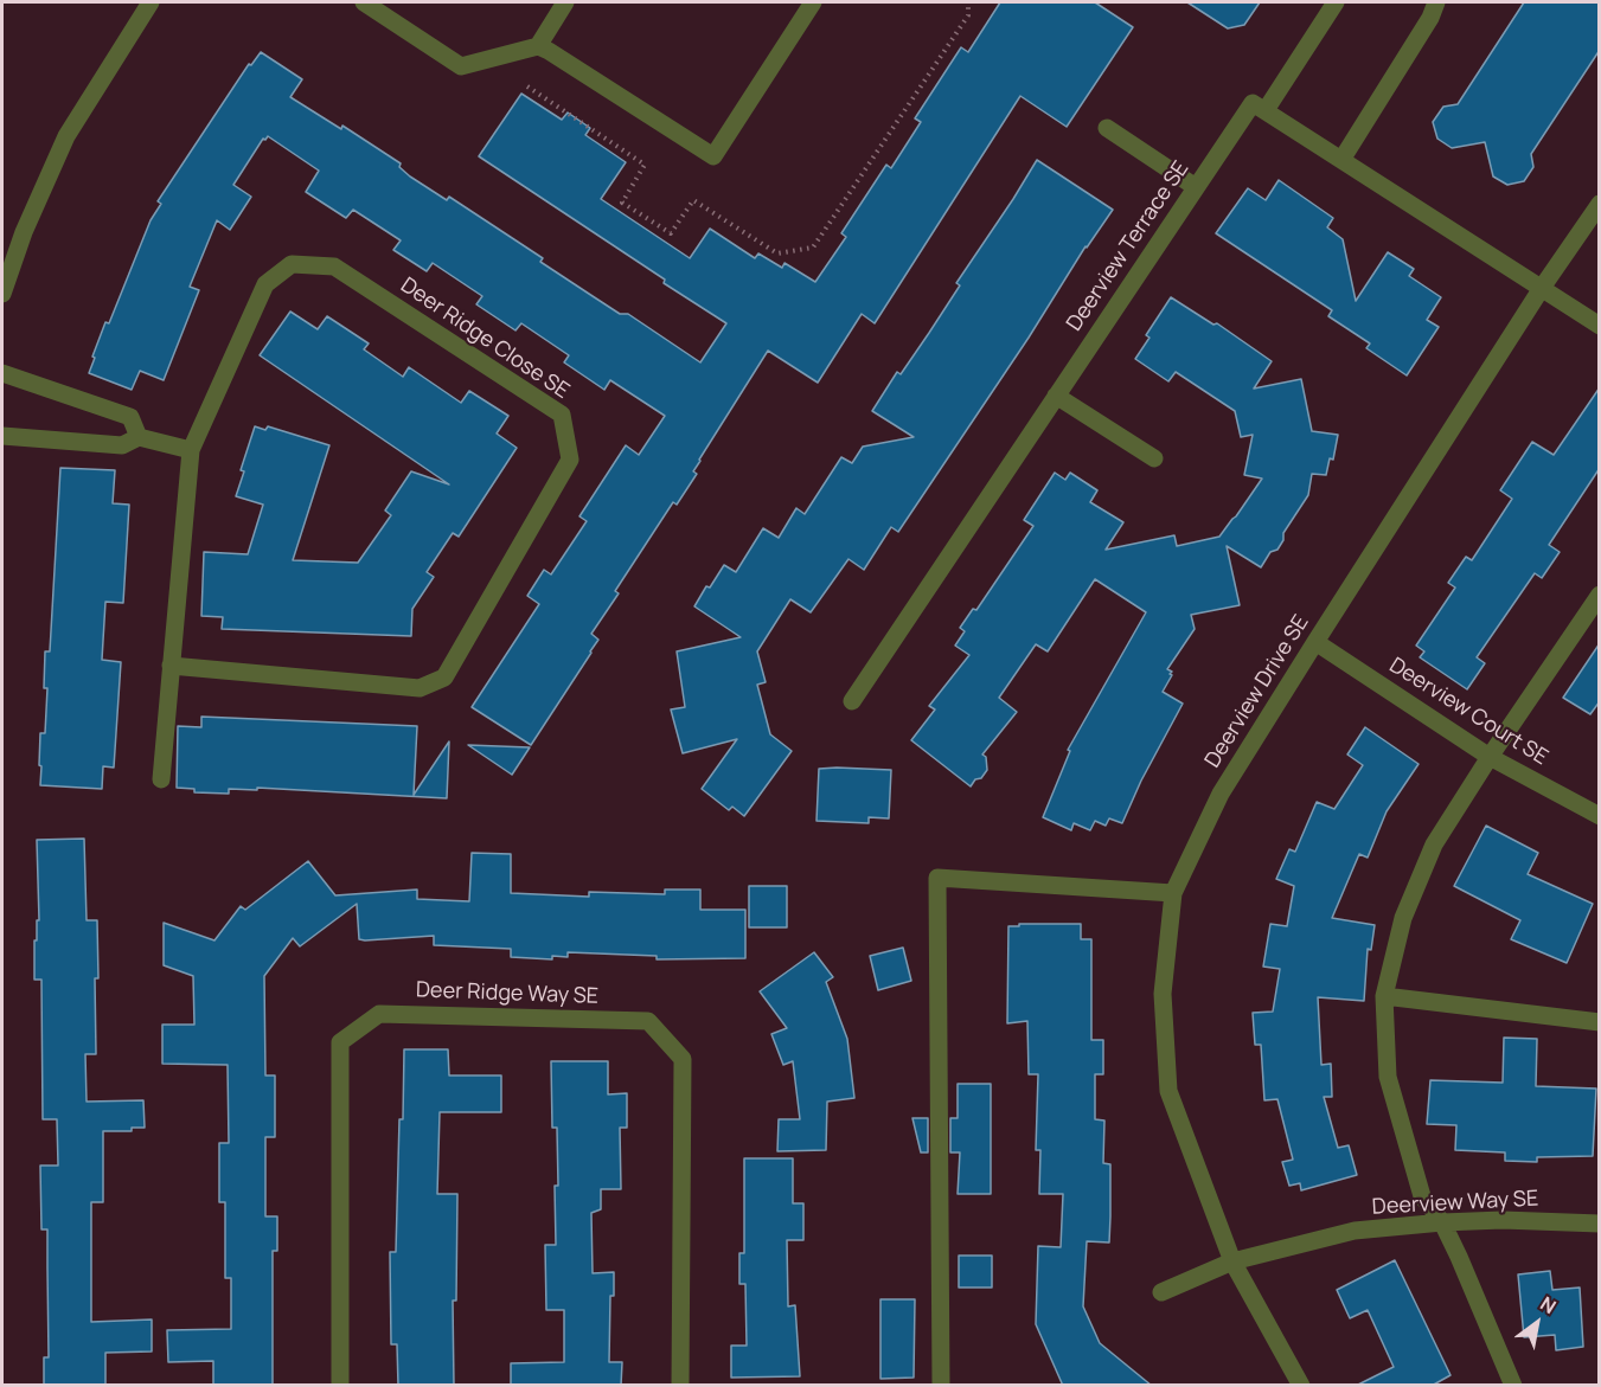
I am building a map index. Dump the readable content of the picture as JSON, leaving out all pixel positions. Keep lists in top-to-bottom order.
{
  "streets": {
    "street": [
      "Deerview Terrace SE",
      "Deer Ridge Close SE",
      "Deerview Drive SE",
      "Deerview Court SE",
      "Deer Ridge Way SE",
      "Deerview Way SE"
    ]
  },
  "crossings": [
    ["Deerview Drive SE", "Deerview Court SE"],
    ["Deerview Drive SE", "Deerview Way SE"]
  ],
  "north": "top right"
}
